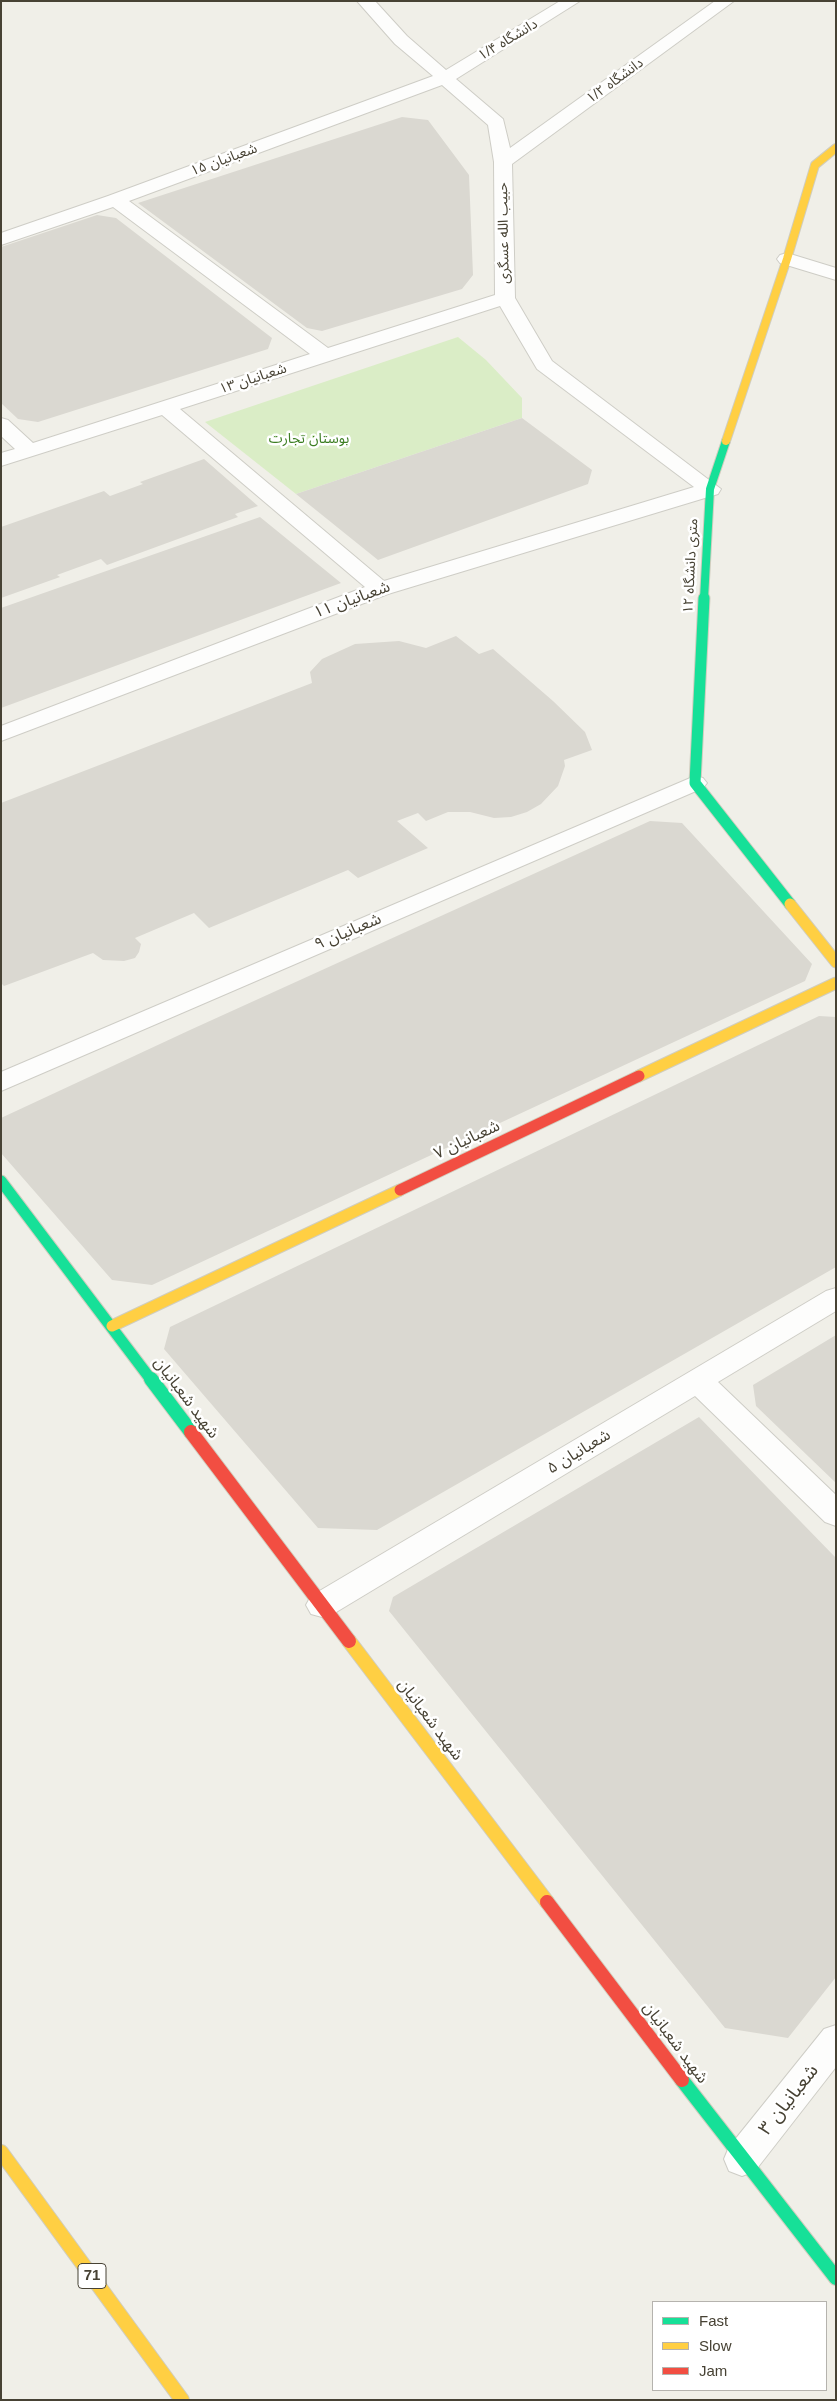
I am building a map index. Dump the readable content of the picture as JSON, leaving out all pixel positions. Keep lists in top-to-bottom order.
{
  "streets": {
    "main road": [
      "۱۲ متری دانشگاه",
      "شعبانیان ۷",
      "شهید شعبانیان",
      "71"
    ],
    "street": [
      "دانشگاه ۱/۴",
      "دانشگاه ۱/۲",
      "شعبانیان ۱۵",
      "حبیب الله عسگری",
      "شعبانیان ۱۳",
      "شعبانیان ۱۱",
      "شعبانیان ۹",
      "شعبانیان ۵",
      "شعبانیان ۳"
    ]
  },
  "crossings": [
    ["دانشگاه ۱/۴", "شعبانیان ۱۵"],
    ["دانشگاه ۱/۴", "حبیب الله عسگری"],
    ["دانشگاه ۱/۲", "حبیب الله عسگری"],
    ["شعبانیان ۱۵", "حبیب الله عسگری"],
    ["حبیب الله عسگری", "شعبانیان ۱۳"],
    ["حبیب الله عسگری", "۱۲ متری دانشگاه"],
    ["حبیب الله عسگری", "شعبانیان ۱۱"],
    ["۱۲ متری دانشگاه", "شعبانیان ۱۱"],
    ["۱۲ متری دانشگاه", "شعبانیان ۹"],
    ["شعبانیان ۷", "شهید شعبانیان"],
    ["شهید شعبانیان", "شعبانیان ۵"],
    ["شهید شعبانیان", "شعبانیان ۳"]
  ],
  "parks": ["بوستان تجارت"],
  "legend": ["Fast", "Slow", "Jam"]
}
